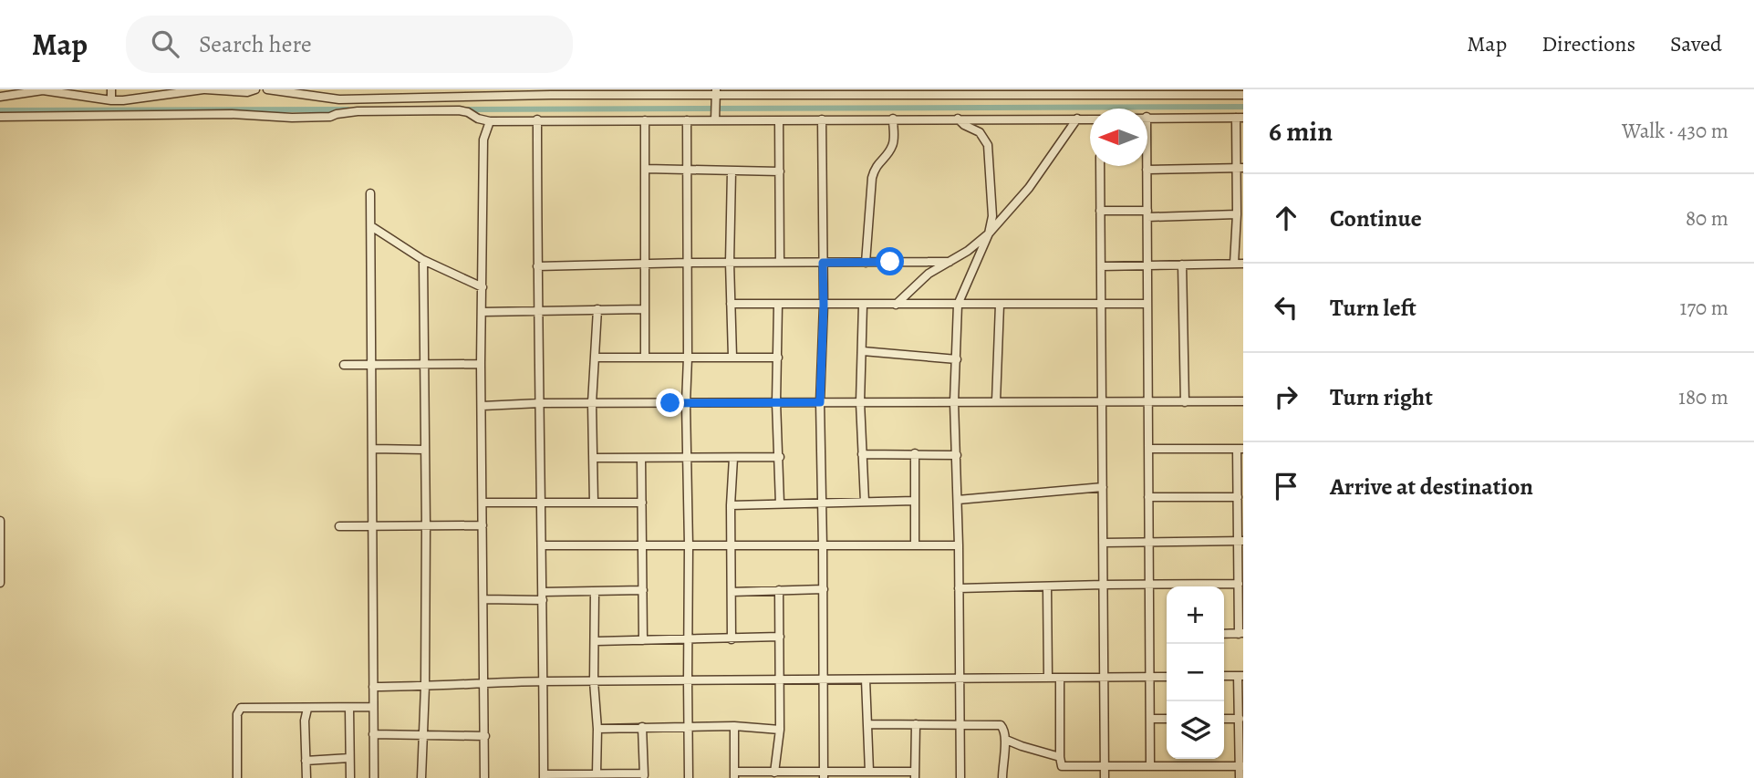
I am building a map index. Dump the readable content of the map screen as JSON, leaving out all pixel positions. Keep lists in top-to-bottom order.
{
  "north": "left",
  "page": {
    "header": "Map",
    "search": "Search here",
    "nav": ["Map", "Directions", "Saved"],
    "heading": ["6 min", "Walk · 430 m"],
    "list": [
      ["Continue", "80 m"],
      ["Turn left", "170 m"],
      ["Turn right", "180 m"],
      "Arrive at destination"
    ],
    "map_buttons": ["+", "−"]
  }
}
